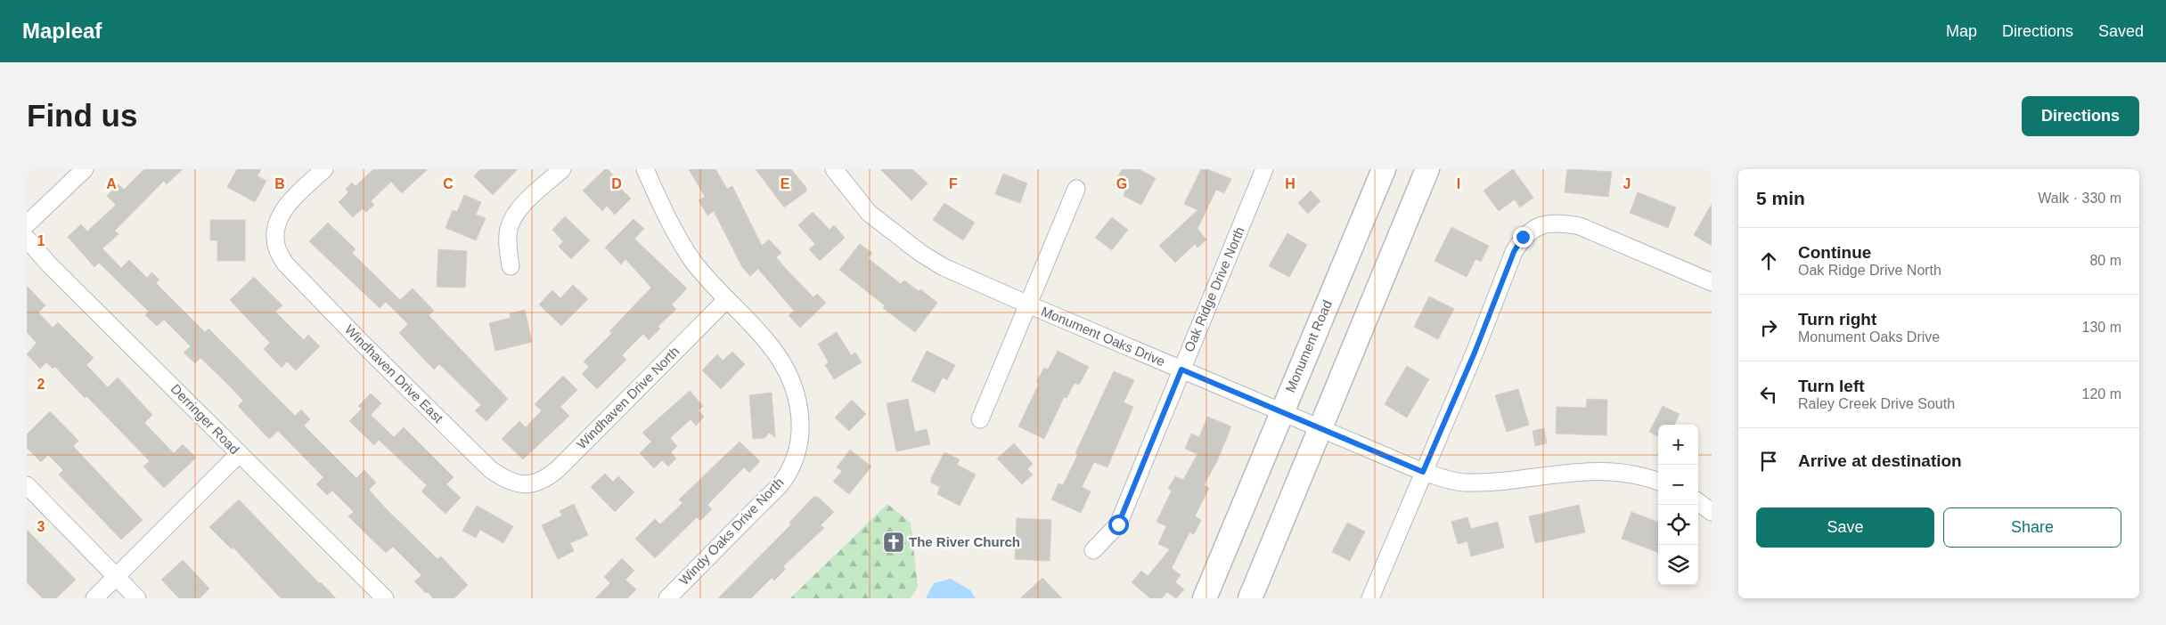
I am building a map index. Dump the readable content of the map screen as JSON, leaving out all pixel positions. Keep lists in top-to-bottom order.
{
  "streets": {
    "main road": ["Monument Road"],
    "street": [
      "Oak Ridge Drive North",
      "Monument Oaks Drive",
      "Windhaven Drive East",
      "Windhaven Drive North",
      "Derringer Road",
      "Windy Oaks Drive North"
    ]
  },
  "crossings": [
    ["Oak Ridge Drive North", "Monument Oaks Drive"],
    ["Monument Oaks Drive", "Monument Road"],
    ["Windhaven Drive East", "Windhaven Drive North"],
    ["Windhaven Drive North", "Windy Oaks Drive North"]
  ],
  "places": {
    "church": ["The River Church"]
  },
  "page": {
    "header": "Mapleaf",
    "nav": ["Map", "Directions", "Saved"],
    "buttons": [
      "Directions",
      ["Save", "Share"]
    ],
    "title": "Find us",
    "heading": ["5 min", "Walk · 330 m"],
    "list": [
      ["Continue", "Oak Ridge Drive North", "80 m"],
      ["Turn right", "Monument Oaks Drive", "130 m"],
      ["Turn left", "Raley Creek Drive South", "120 m"],
      "Arrive at destination"
    ],
    "map_buttons": ["+", "−"]
  },
  "grid": {
    "columns": [
      "A",
      "B",
      "C",
      "D",
      "E",
      "F",
      "G",
      "H",
      "I",
      "J"
    ],
    "rows": ["1", "2", "3"]
  }
}
